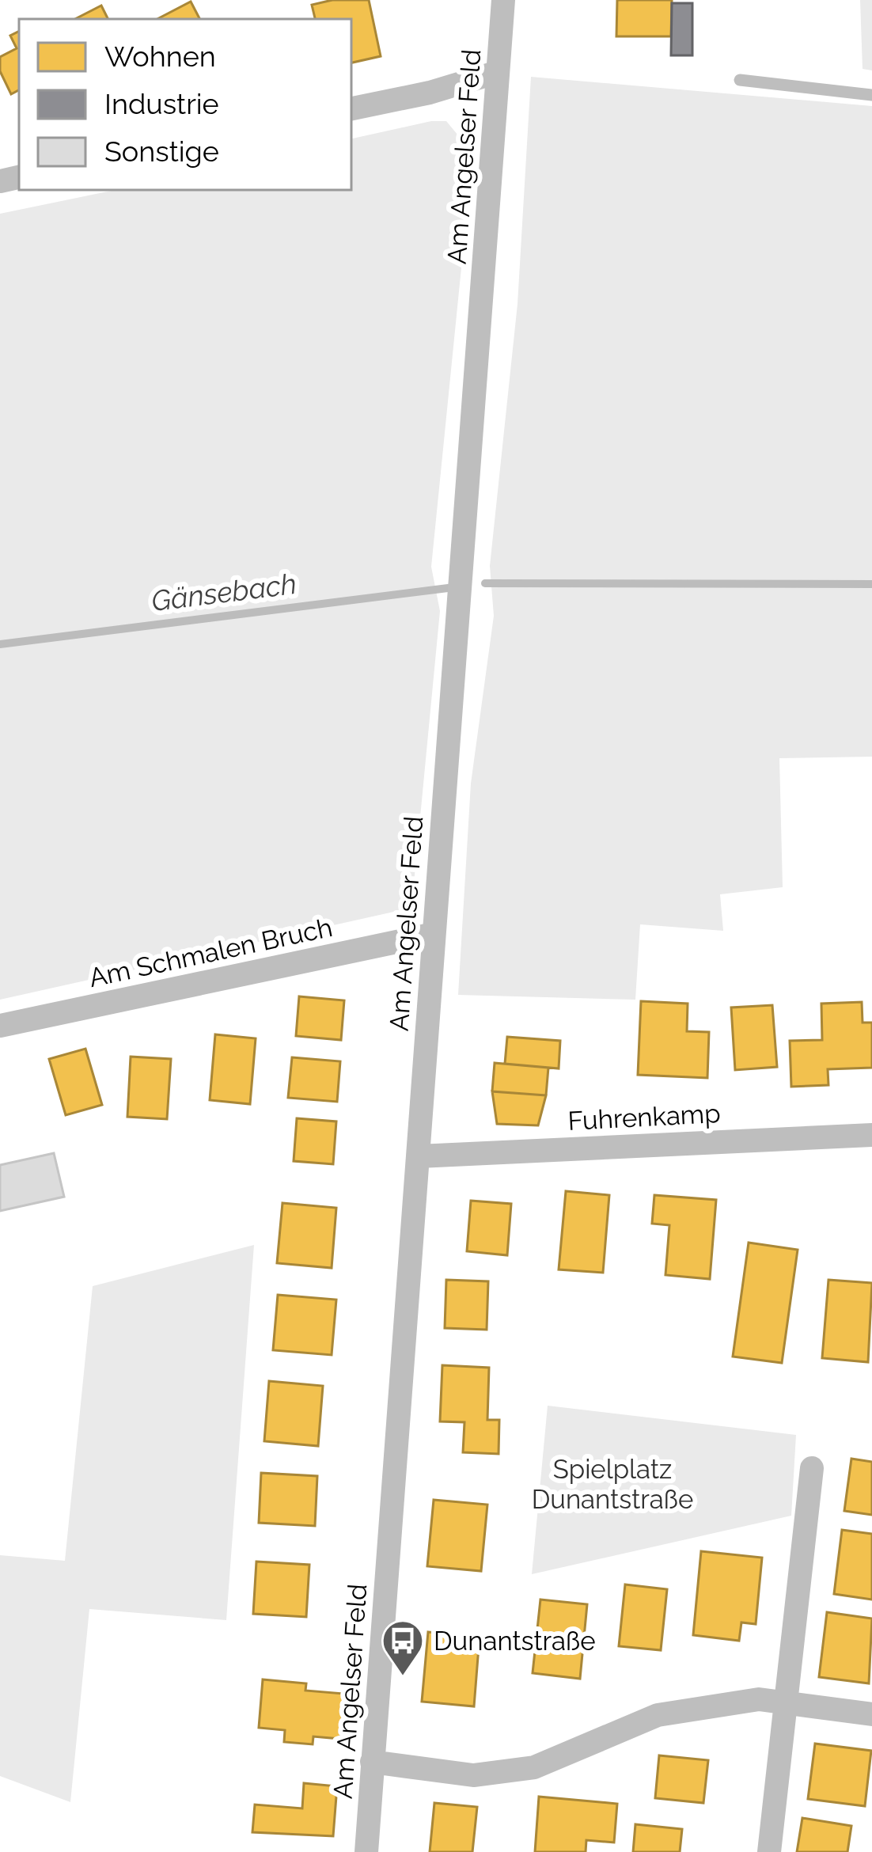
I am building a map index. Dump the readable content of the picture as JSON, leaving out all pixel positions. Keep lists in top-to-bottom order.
{
  "streets": {
    "street": ["Am Angelser Feld", "Am Schmalen Bruch", "Fuhrenkamp"]
  },
  "crossings": [
    ["Am Angelser Feld", "Am Schmalen Bruch"],
    ["Am Angelser Feld", "Fuhrenkamp"]
  ],
  "water": ["Gänsebach"],
  "parks": ["Spielplatz Dunantstraße"],
  "places": {
    "bus stop": ["Dunantstraße"]
  },
  "legend": ["Wohnen", "Industrie", "Sonstige"]
}
